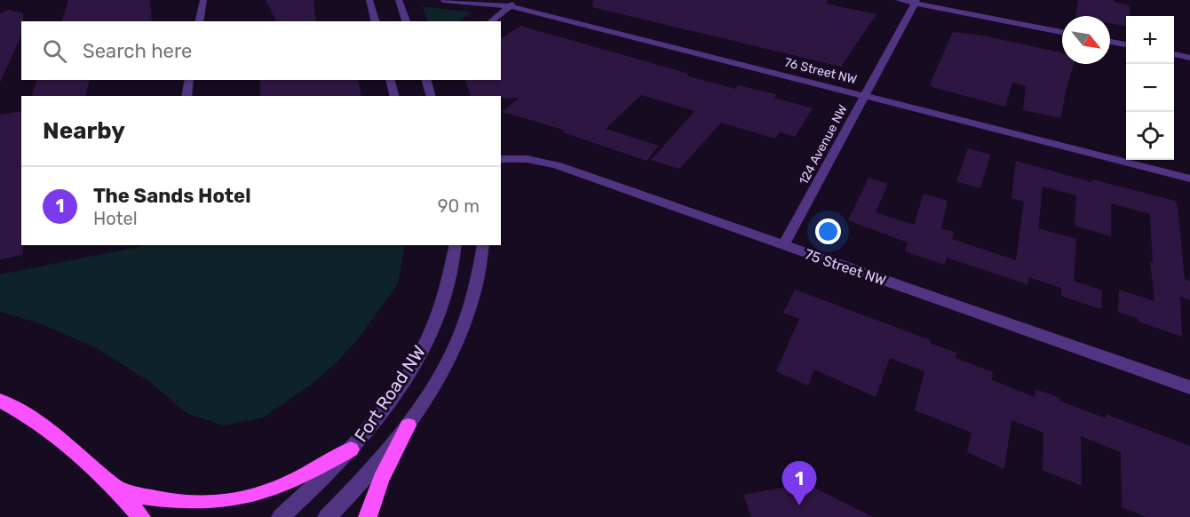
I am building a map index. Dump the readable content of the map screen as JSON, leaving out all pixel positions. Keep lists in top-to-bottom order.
{
  "streets": {
    "street": [
      "76 Street NW",
      "124 Avenue NW",
      "75 Street NW",
      "Fort Road NW"
    ]
  },
  "crossings": [
    ["76 Street NW", "124 Avenue NW"],
    ["124 Avenue NW", "75 Street NW"]
  ],
  "north": "bottom right",
  "page": {
    "map_buttons": ["+", "−"],
    "search": "Search here",
    "heading": "Nearby",
    "list": [
      {
        "mark": "1",
        "name": "The Sands Hotel",
        "note": "Hotel",
        "value": "90 m"
      }
    ],
    "pins": "1"
  }
}
